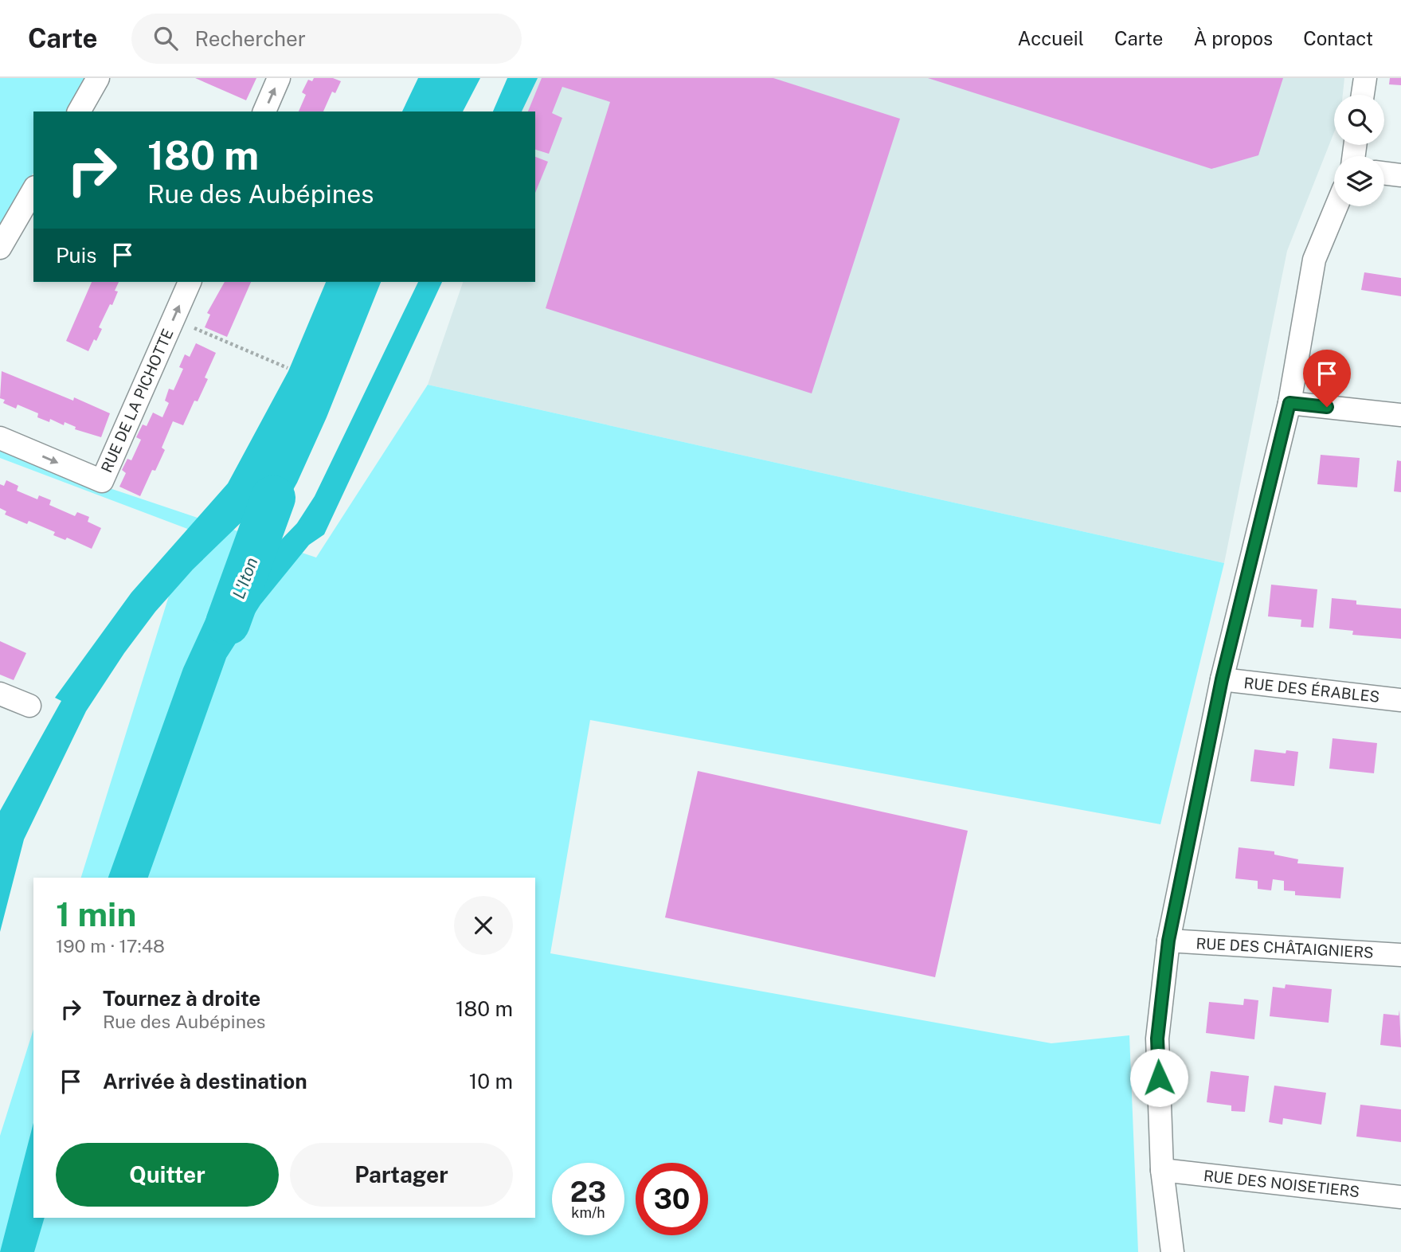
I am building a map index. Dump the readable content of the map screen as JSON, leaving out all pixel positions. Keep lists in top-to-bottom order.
{
  "streets": {
    "street": [
      "RUE DE LA PICHOTTE",
      "RUE DES ÉRABLES",
      "RUE DES CHÂTAIGNIERS",
      "RUE DES NOISETIERS"
    ]
  },
  "water": ["L'Iton"],
  "page": {
    "header": "Carte",
    "search": "Rechercher",
    "nav": [
      "Accueil",
      "Carte",
      "À propos",
      "Contact"
    ],
    "turn": ["180 m", "Rue des Aubépines"],
    "then": "Puis",
    "heading": ["1 min", "190 m · 17:48"],
    "list": [
      {
        "name": "Tournez à droite",
        "note": "Rue des Aubépines",
        "value": "180 m"
      },
      {
        "name": "Arrivée à destination",
        "value": "10 m"
      }
    ],
    "buttons": ["Quitter", "Partager"],
    "speed": "23 km/h",
    "limit": "30"
  }
}
